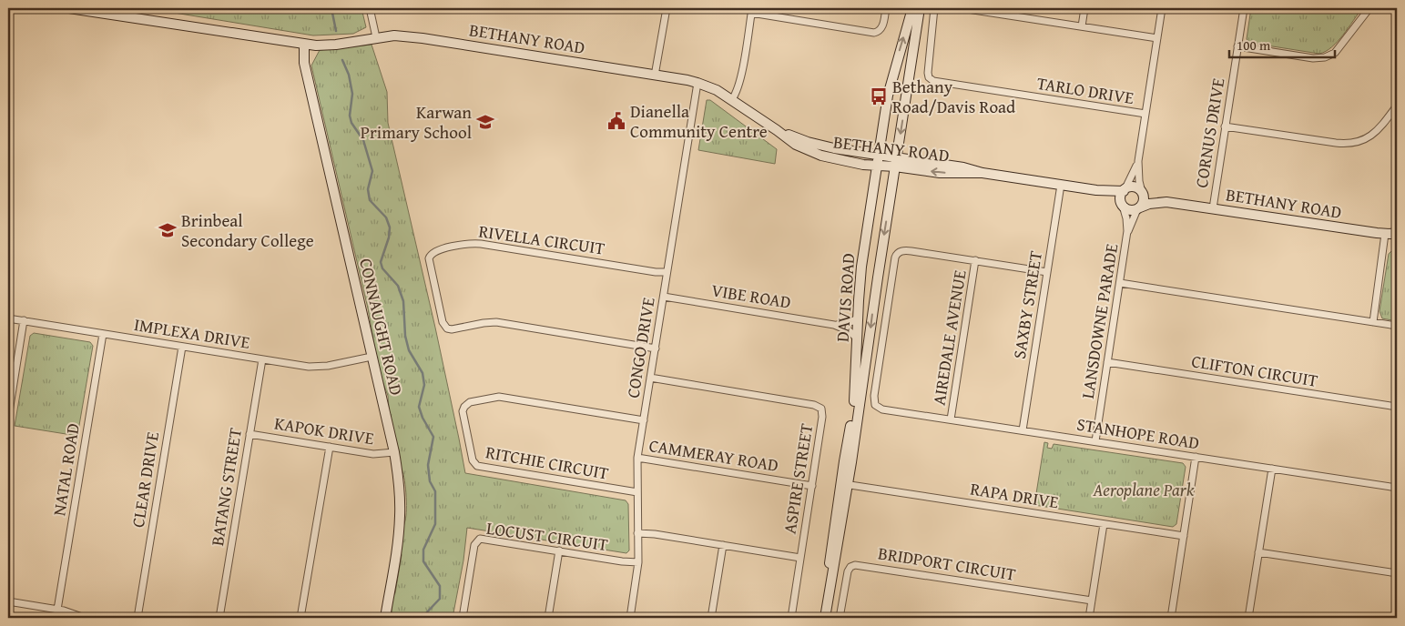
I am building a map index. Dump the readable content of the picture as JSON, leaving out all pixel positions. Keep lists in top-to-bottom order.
{
  "streets": {
    "street": [
      "BETHANY ROAD",
      "TARLO DRIVE",
      "CORNUS DRIVE",
      "RIVELLA CIRCUIT",
      "VIBE ROAD",
      "DAVIS ROAD",
      "SAXBY STREET",
      "LANSDOWNE PARADE",
      "CONNAUGHT ROAD",
      "IMPLEXA DRIVE",
      "AIREDALE AVENUE",
      "CONGO DRIVE",
      "CLIFTON CIRCUIT",
      "KAPOK DRIVE",
      "STANHOPE ROAD",
      "CAMMERAY ROAD",
      "RITCHIE CIRCUIT",
      "NATAL ROAD",
      "ASPIRE STREET",
      "CLEAR DRIVE",
      "BATANG STREET",
      "RAPA DRIVE",
      "LOCUST CIRCUIT",
      "BRIDPORT CIRCUIT"
    ]
  },
  "crossings": [
    ["BETHANY ROAD", "CORNUS DRIVE"],
    ["BETHANY ROAD", "DAVIS ROAD"],
    ["BETHANY ROAD", "SAXBY STREET"],
    ["BETHANY ROAD", "LANSDOWNE PARADE"],
    ["BETHANY ROAD", "CONNAUGHT ROAD"],
    ["BETHANY ROAD", "CONGO DRIVE"],
    ["RIVELLA CIRCUIT", "CONGO DRIVE"],
    ["VIBE ROAD", "DAVIS ROAD"],
    ["VIBE ROAD", "CONGO DRIVE"],
    ["DAVIS ROAD", "RAPA DRIVE"],
    ["SAXBY STREET", "STANHOPE ROAD"],
    ["LANSDOWNE PARADE", "CLIFTON CIRCUIT"],
    ["LANSDOWNE PARADE", "STANHOPE ROAD"],
    ["CONNAUGHT ROAD", "IMPLEXA DRIVE"],
    ["CONNAUGHT ROAD", "KAPOK DRIVE"],
    ["IMPLEXA DRIVE", "NATAL ROAD"],
    ["IMPLEXA DRIVE", "CLEAR DRIVE"],
    ["IMPLEXA DRIVE", "BATANG STREET"],
    ["AIREDALE AVENUE", "STANHOPE ROAD"],
    ["CONGO DRIVE", "CAMMERAY ROAD"],
    ["CONGO DRIVE", "RITCHIE CIRCUIT"],
    ["CONGO DRIVE", "ASPIRE STREET"],
    ["CONGO DRIVE", "LOCUST CIRCUIT"],
    ["KAPOK DRIVE", "BATANG STREET"],
    ["CAMMERAY ROAD", "ASPIRE STREET"]
  ],
  "parks": ["Aeroplane Park"],
  "places": {
    "bus stop": ["Bethany Road/Davis Road"],
    "public building": ["Dianella Community Centre"],
    "school or university": ["Karwan Primary School", "Brinbeal Secondary College"]
  },
  "scale_bar": "100 m"
}
